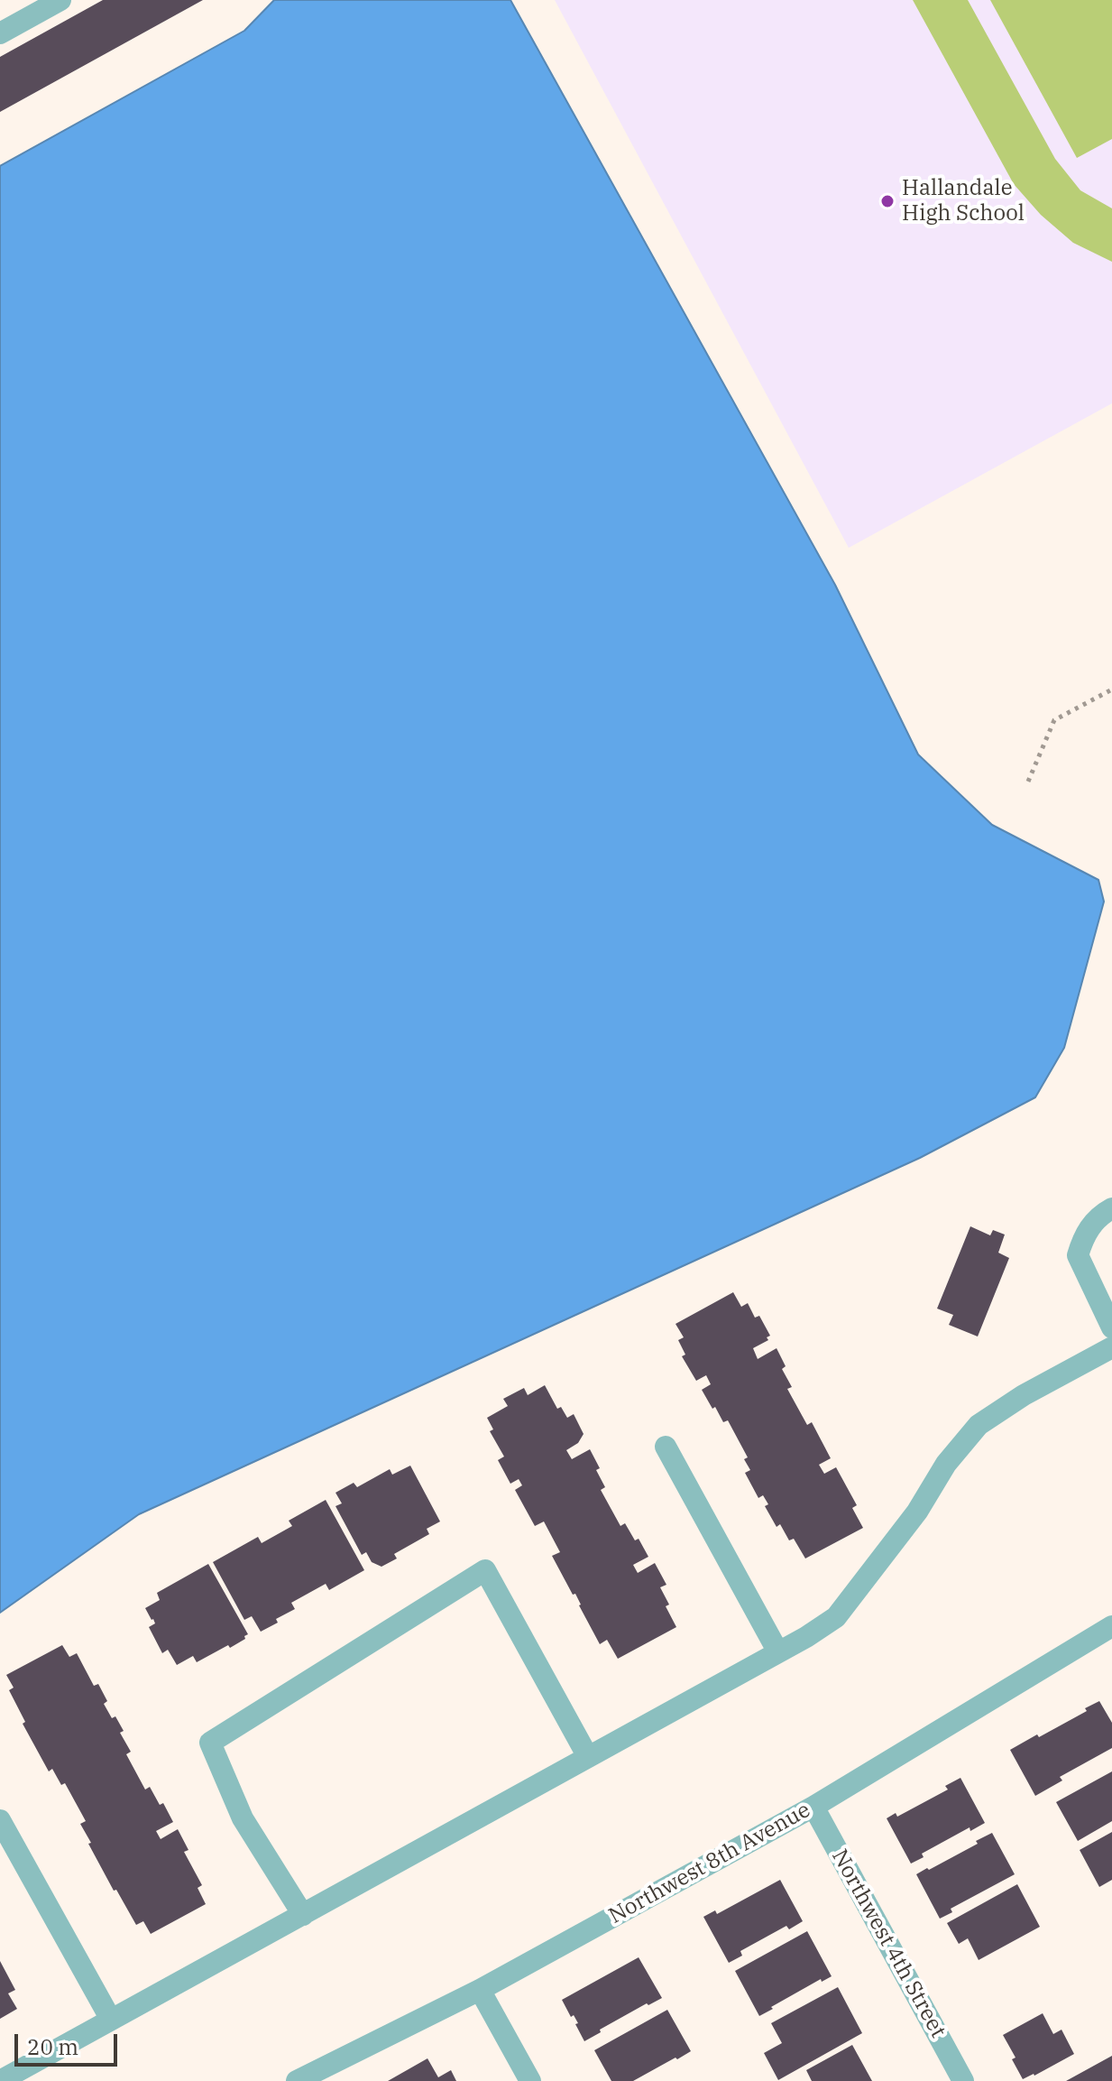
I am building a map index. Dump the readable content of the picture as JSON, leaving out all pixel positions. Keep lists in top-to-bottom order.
{
  "streets": {
    "street": ["Northwest 8th Avenue", "Northwest 4th Street"]
  },
  "crossings": [
    ["Northwest 8th Avenue", "Northwest 4th Street"]
  ],
  "places": ["Hallandale High School"],
  "scale_bar": "20 m"
}
